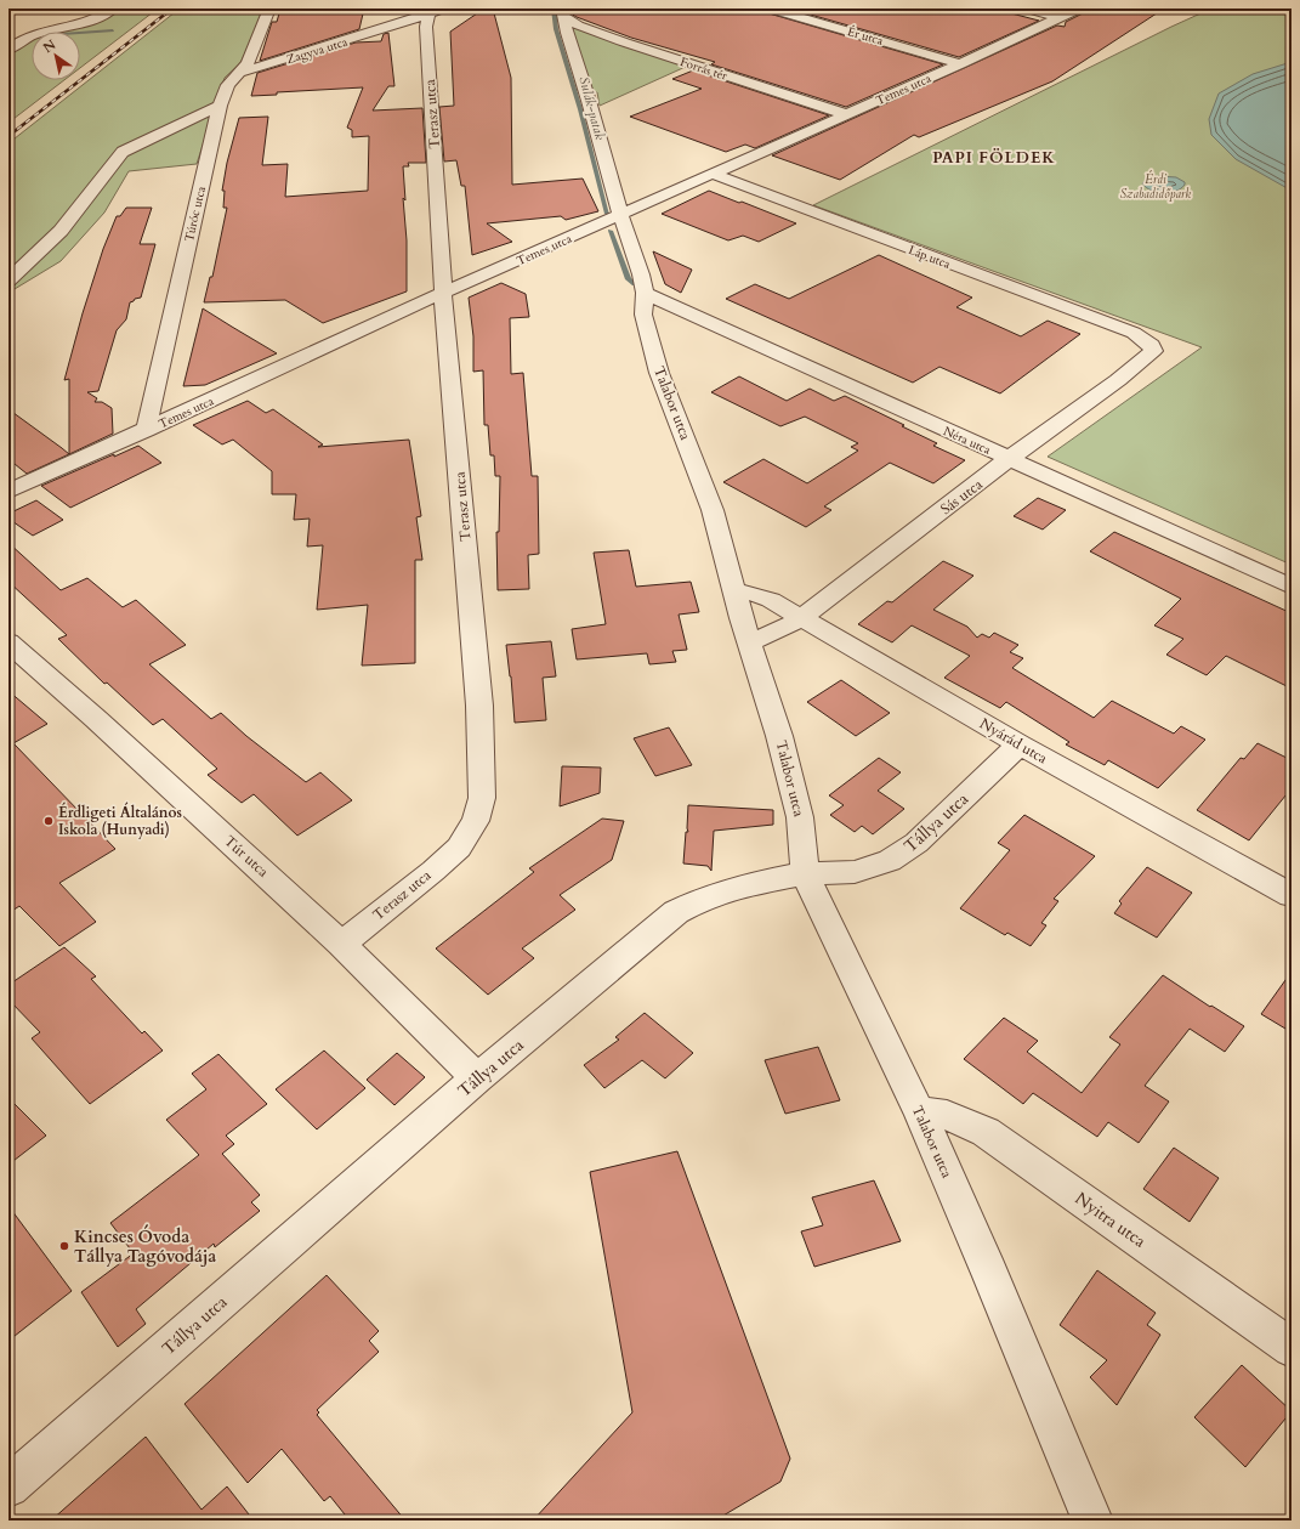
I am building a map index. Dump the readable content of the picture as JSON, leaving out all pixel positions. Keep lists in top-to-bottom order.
{
  "streets": {
    "street": [
      "Ér utca",
      "Zagyva utca",
      "Forrás tér",
      "Temes utca",
      "Terasz utca",
      "Túróc utca",
      "Láp utca",
      "Talabor utca",
      "Néra utca",
      "Sás utca",
      "Nyárád utca",
      "Tállya utca",
      "Túr utca",
      "Nyitra utca"
    ]
  },
  "crossings": [
    ["Ér utca", "Temes utca"],
    ["Zagyva utca", "Terasz utca"],
    ["Zagyva utca", "Túróc utca"],
    ["Forrás tér", "Temes utca"],
    ["Forrás tér", "Talabor utca"],
    ["Temes utca", "Terasz utca"],
    ["Temes utca", "Túróc utca"],
    ["Temes utca", "Láp utca"],
    ["Temes utca", "Talabor utca"],
    ["Terasz utca", "Túr utca"],
    ["Láp utca", "Sás utca"],
    ["Talabor utca", "Néra utca"],
    ["Talabor utca", "Sás utca"],
    ["Talabor utca", "Nyárád utca"],
    ["Talabor utca", "Tállya utca"],
    ["Talabor utca", "Nyitra utca"],
    ["Néra utca", "Sás utca"],
    ["Sás utca", "Nyárád utca"],
    ["Nyárád utca", "Tállya utca"],
    ["Tállya utca", "Túr utca"]
  ],
  "districts": ["PAPI FÖLDEK"],
  "water": ["Sulák-patak"],
  "parks": ["Érdi Szabadidőpark"],
  "places": ["Érdligeti Általános Iskola (Hunyadi)", "Kincses Óvoda Tállya Tagóvodája"],
  "north": "top left"
}
